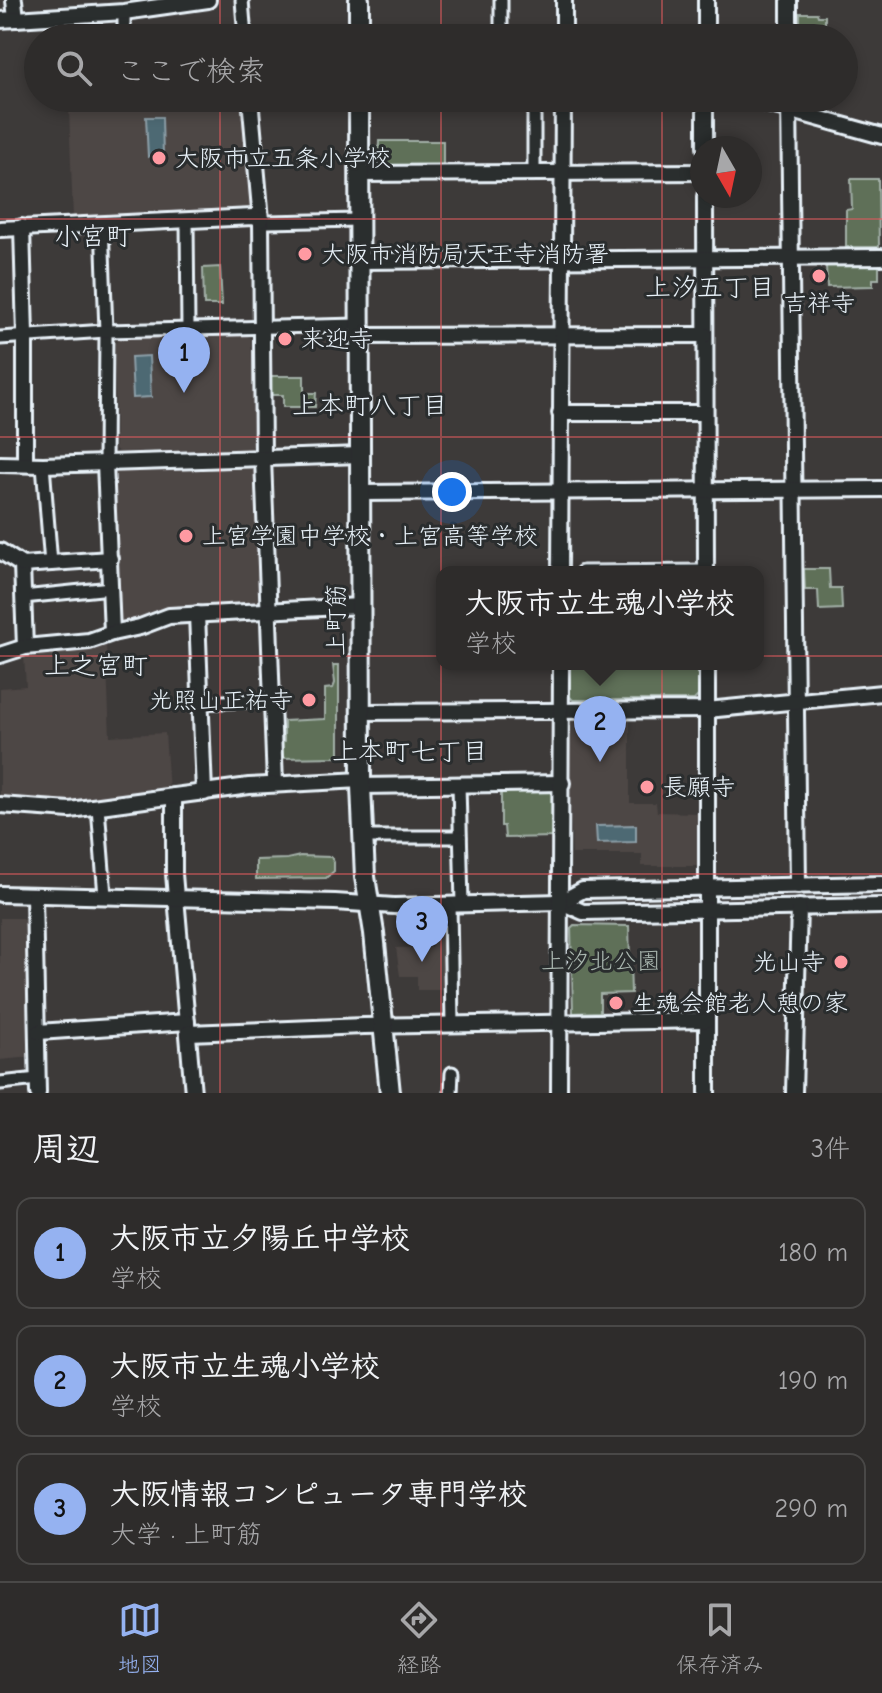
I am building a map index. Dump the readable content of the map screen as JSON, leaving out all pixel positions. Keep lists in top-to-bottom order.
{
  "streets": {
    "main road": ["上町筋"]
  },
  "districts": [
    "小宮町",
    "上汐五丁目",
    "上本町八丁目",
    "上之宮町",
    "上本町七丁目"
  ],
  "parks": ["上汐北公園"],
  "places": [
    "大阪市立五条小学校",
    "大阪市消防局天王寺消防署",
    "吉祥寺",
    "来迎寺",
    "上宮学園中学校・上宮高等学校",
    "光照山正祐寺",
    "長願寺",
    "光山寺",
    "生魂会館老人憩の家"
  ],
  "north": "bottom",
  "page": {
    "search": "ここで検索",
    "pins": ["1", "2", "3"],
    "popup": ["大阪市立生魂小学校", "学校"],
    "heading": ["周辺", "3件"],
    "list": [
      {
        "mark": "1",
        "name": "大阪市立夕陽丘中学校",
        "note": "学校",
        "value": "180 m"
      },
      {
        "mark": "2",
        "name": "大阪市立生魂小学校",
        "note": "学校",
        "value": "190 m"
      },
      {
        "mark": "3",
        "name": "大阪情報コンピュータ専門学校",
        "note": "大学 · 上町筋",
        "value": "290 m"
      }
    ],
    "nav": ["地図", "経路", "保存済み"]
  }
}
